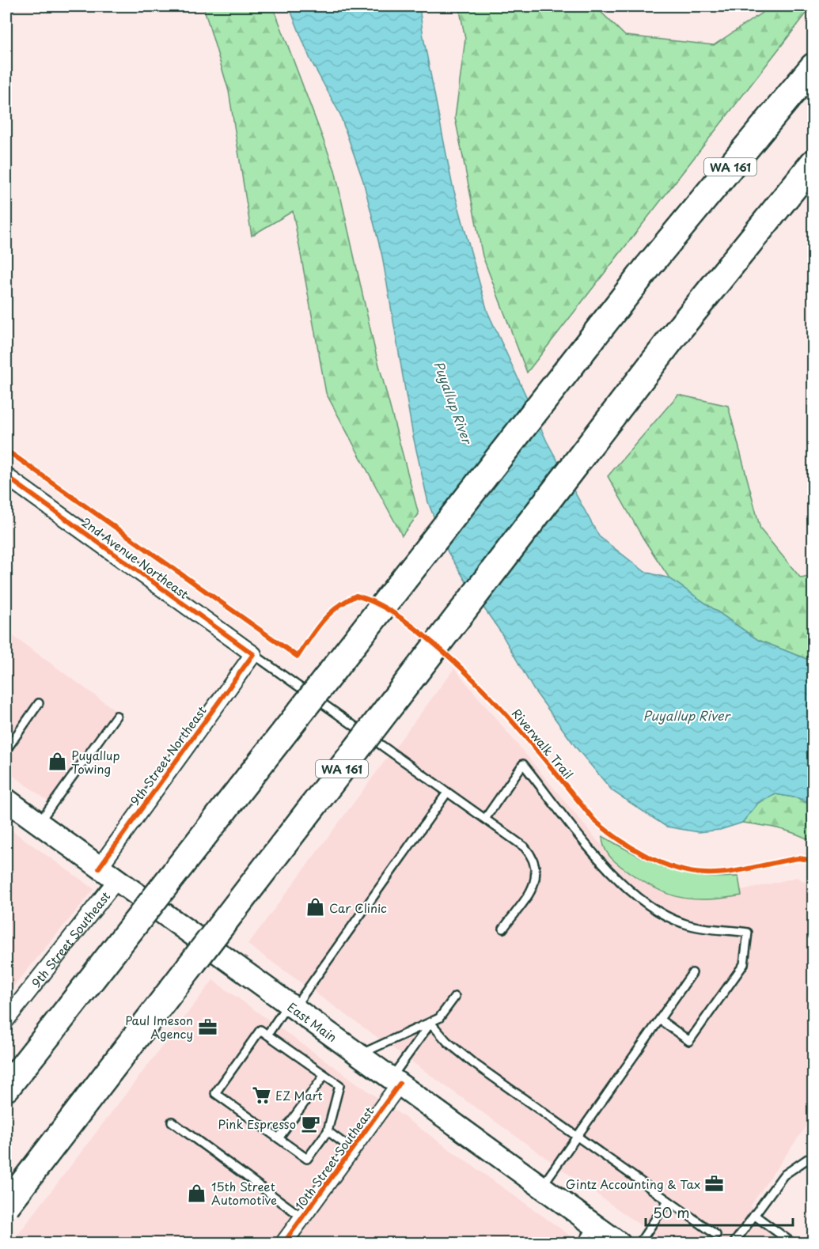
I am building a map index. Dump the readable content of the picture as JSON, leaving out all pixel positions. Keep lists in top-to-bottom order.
{
  "streets": {
    "highway": ["WA 161"],
    "main road": ["East Main"],
    "street": [
      "2nd Avenue Northeast",
      "9th Street Northeast",
      "9th Street Southeast",
      "10th Street Southeast"
    ],
    "cycle path": ["Riverwalk Trail"]
  },
  "crossings": [
    ["2nd Avenue Northeast", "9th Street Northeast"],
    ["9th Street Northeast", "East Main"],
    ["9th Street Southeast", "East Main"],
    ["East Main", "10th Street Southeast"]
  ],
  "water": ["Puyallup River"],
  "places": {
    "shop": ["Puyallup Towing", "Car Clinic", "15th Street Automotive"],
    "office": ["Paul Imeson Agency", "Gintz Accounting & Tax"],
    "supermarket": ["EZ Mart"],
    "cafe": ["Pink Espresso"]
  },
  "scale_bar": "50 m"
}
